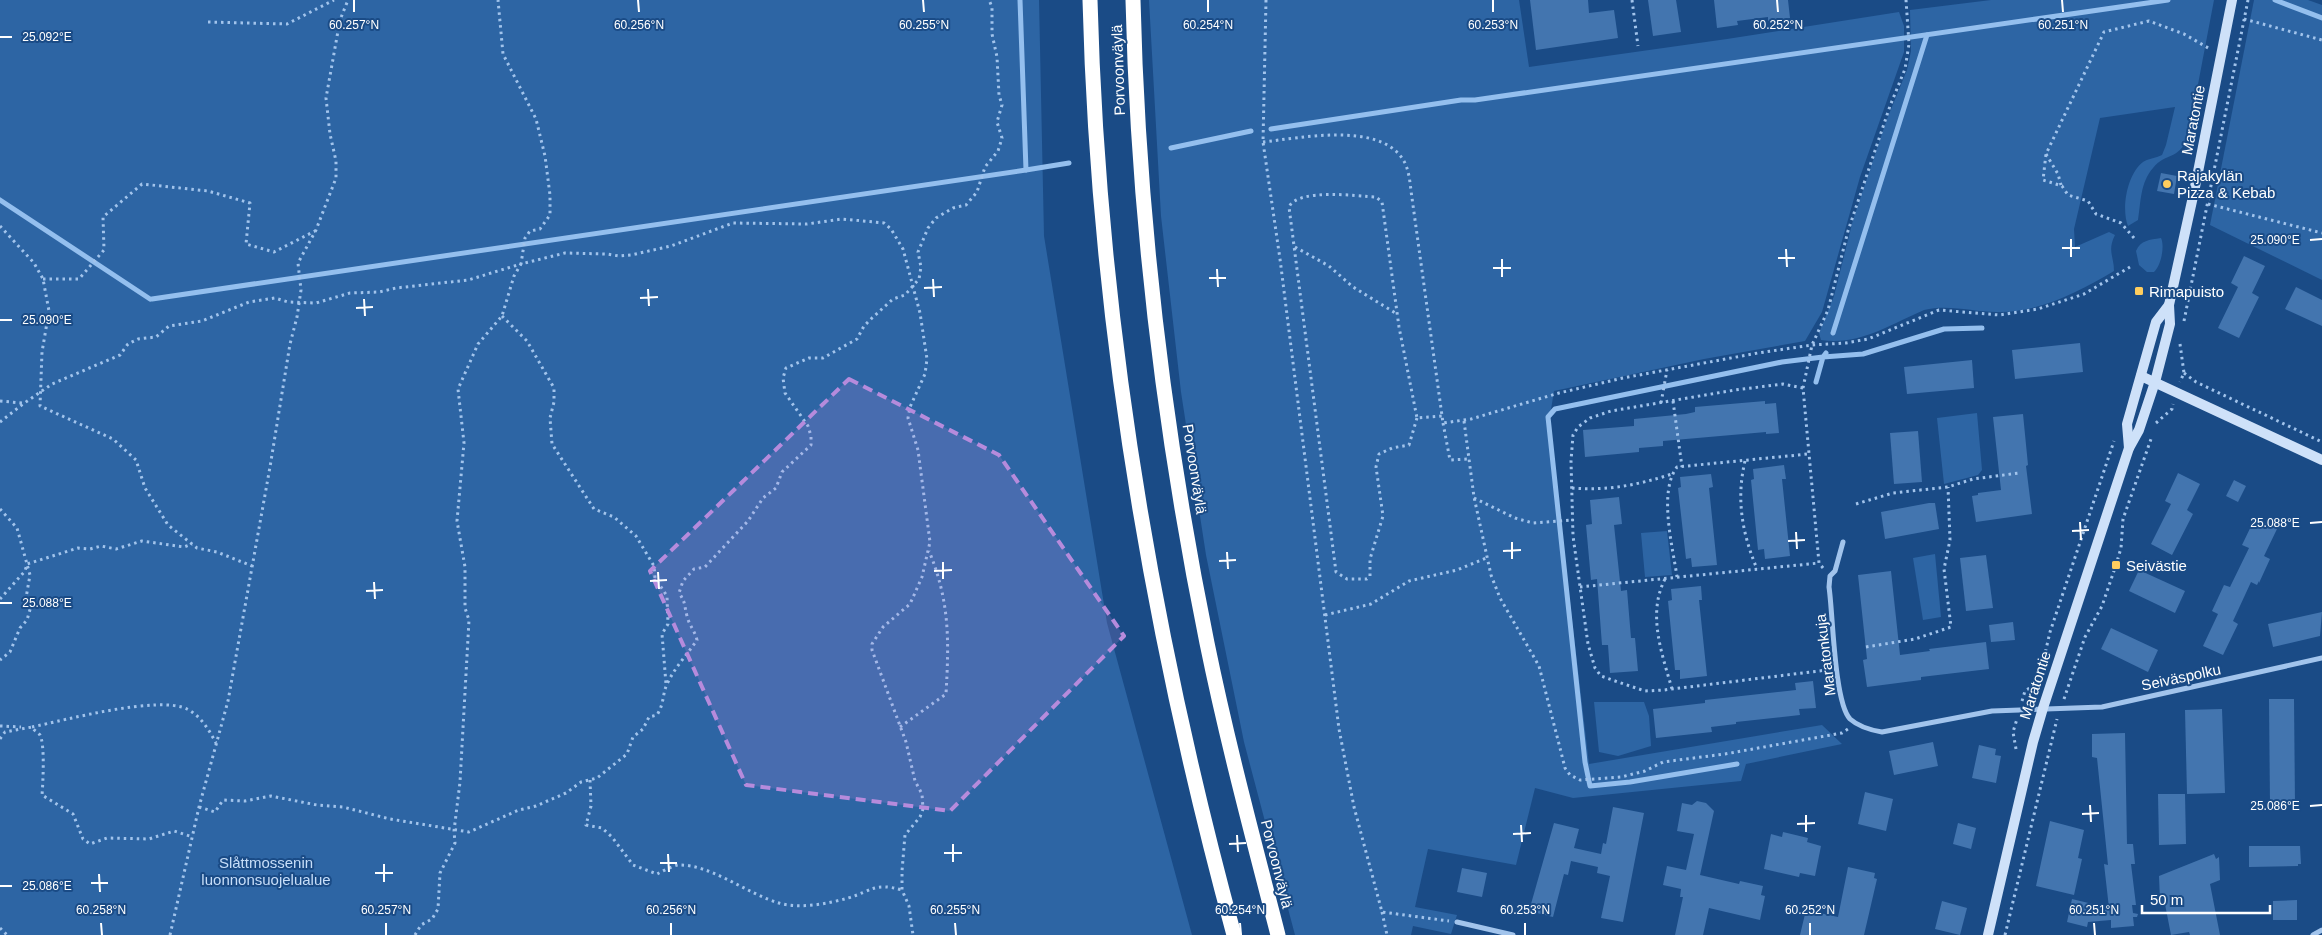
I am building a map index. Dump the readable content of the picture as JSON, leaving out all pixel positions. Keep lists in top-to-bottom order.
{
  "streets": {
    "highway": ["Porvoonväylä"],
    "main road": ["Maratontie"],
    "street": ["Maratonkuja", "Seiväspolku"]
  },
  "crossings": [
    ["Maratontie", "Seiväspolku"]
  ],
  "parks": ["Slåttmossenin luonnonsuojelualue"],
  "places": {
    "other": ["Rajakylän Pizza & Kebab"],
    "transit": ["Rimapuisto", "Seivästie"]
  },
  "scale_bar": "50 m",
  "coordinates": [
    "60.257°N",
    "60.256°N",
    "60.255°N",
    "60.254°N",
    "60.253°N",
    "60.252°N",
    "60.251°N",
    "25.092°E",
    "25.090°E",
    "25.088°E",
    "25.086°E",
    "60.258°N"
  ]
}
